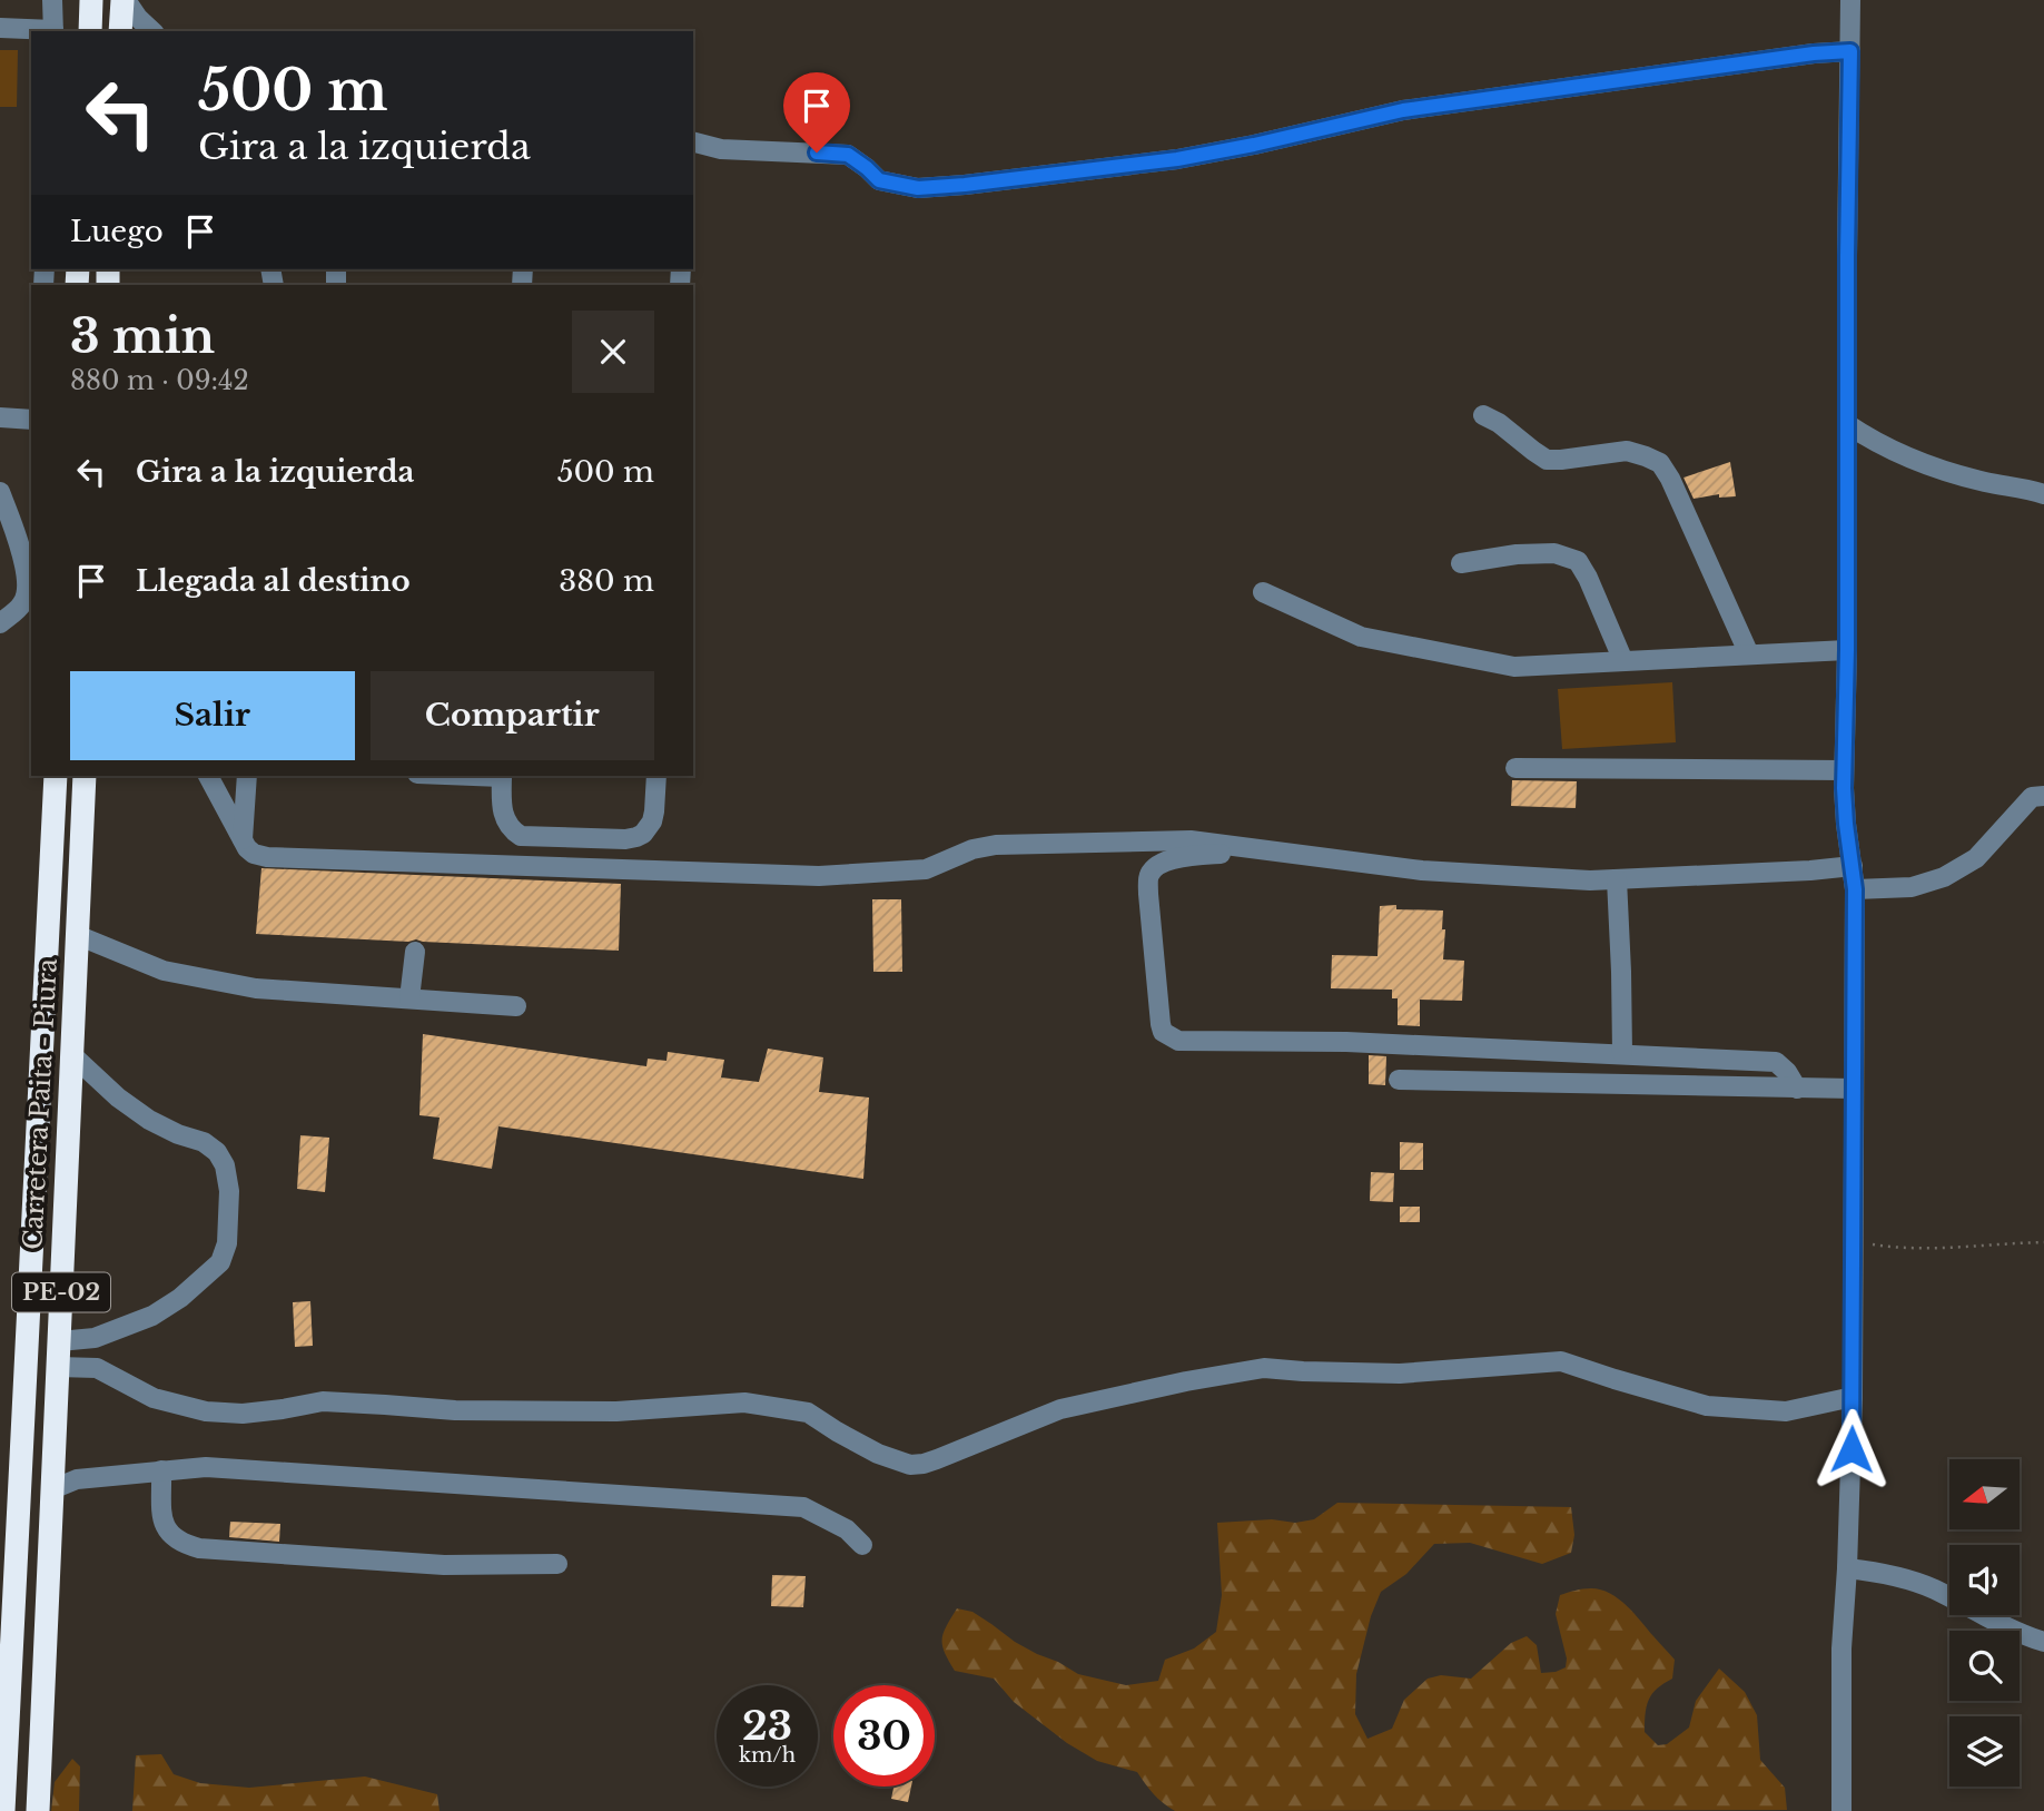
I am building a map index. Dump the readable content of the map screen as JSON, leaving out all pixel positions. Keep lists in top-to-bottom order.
{
  "streets": {
    "highway": ["Carretera Paita - Piura", "PE-02"]
  },
  "north": "left",
  "page": {
    "turn": ["500 m", "Gira a la izquierda"],
    "then": "Luego",
    "heading": ["3 min", "880 m · 09:42"],
    "list": [
      {
        "name": "Gira a la izquierda",
        "value": "500 m"
      },
      {
        "name": "Llegada al destino",
        "value": "380 m"
      }
    ],
    "buttons": ["Salir", "Compartir"],
    "speed": "23 km/h",
    "limit": "30"
  }
}
